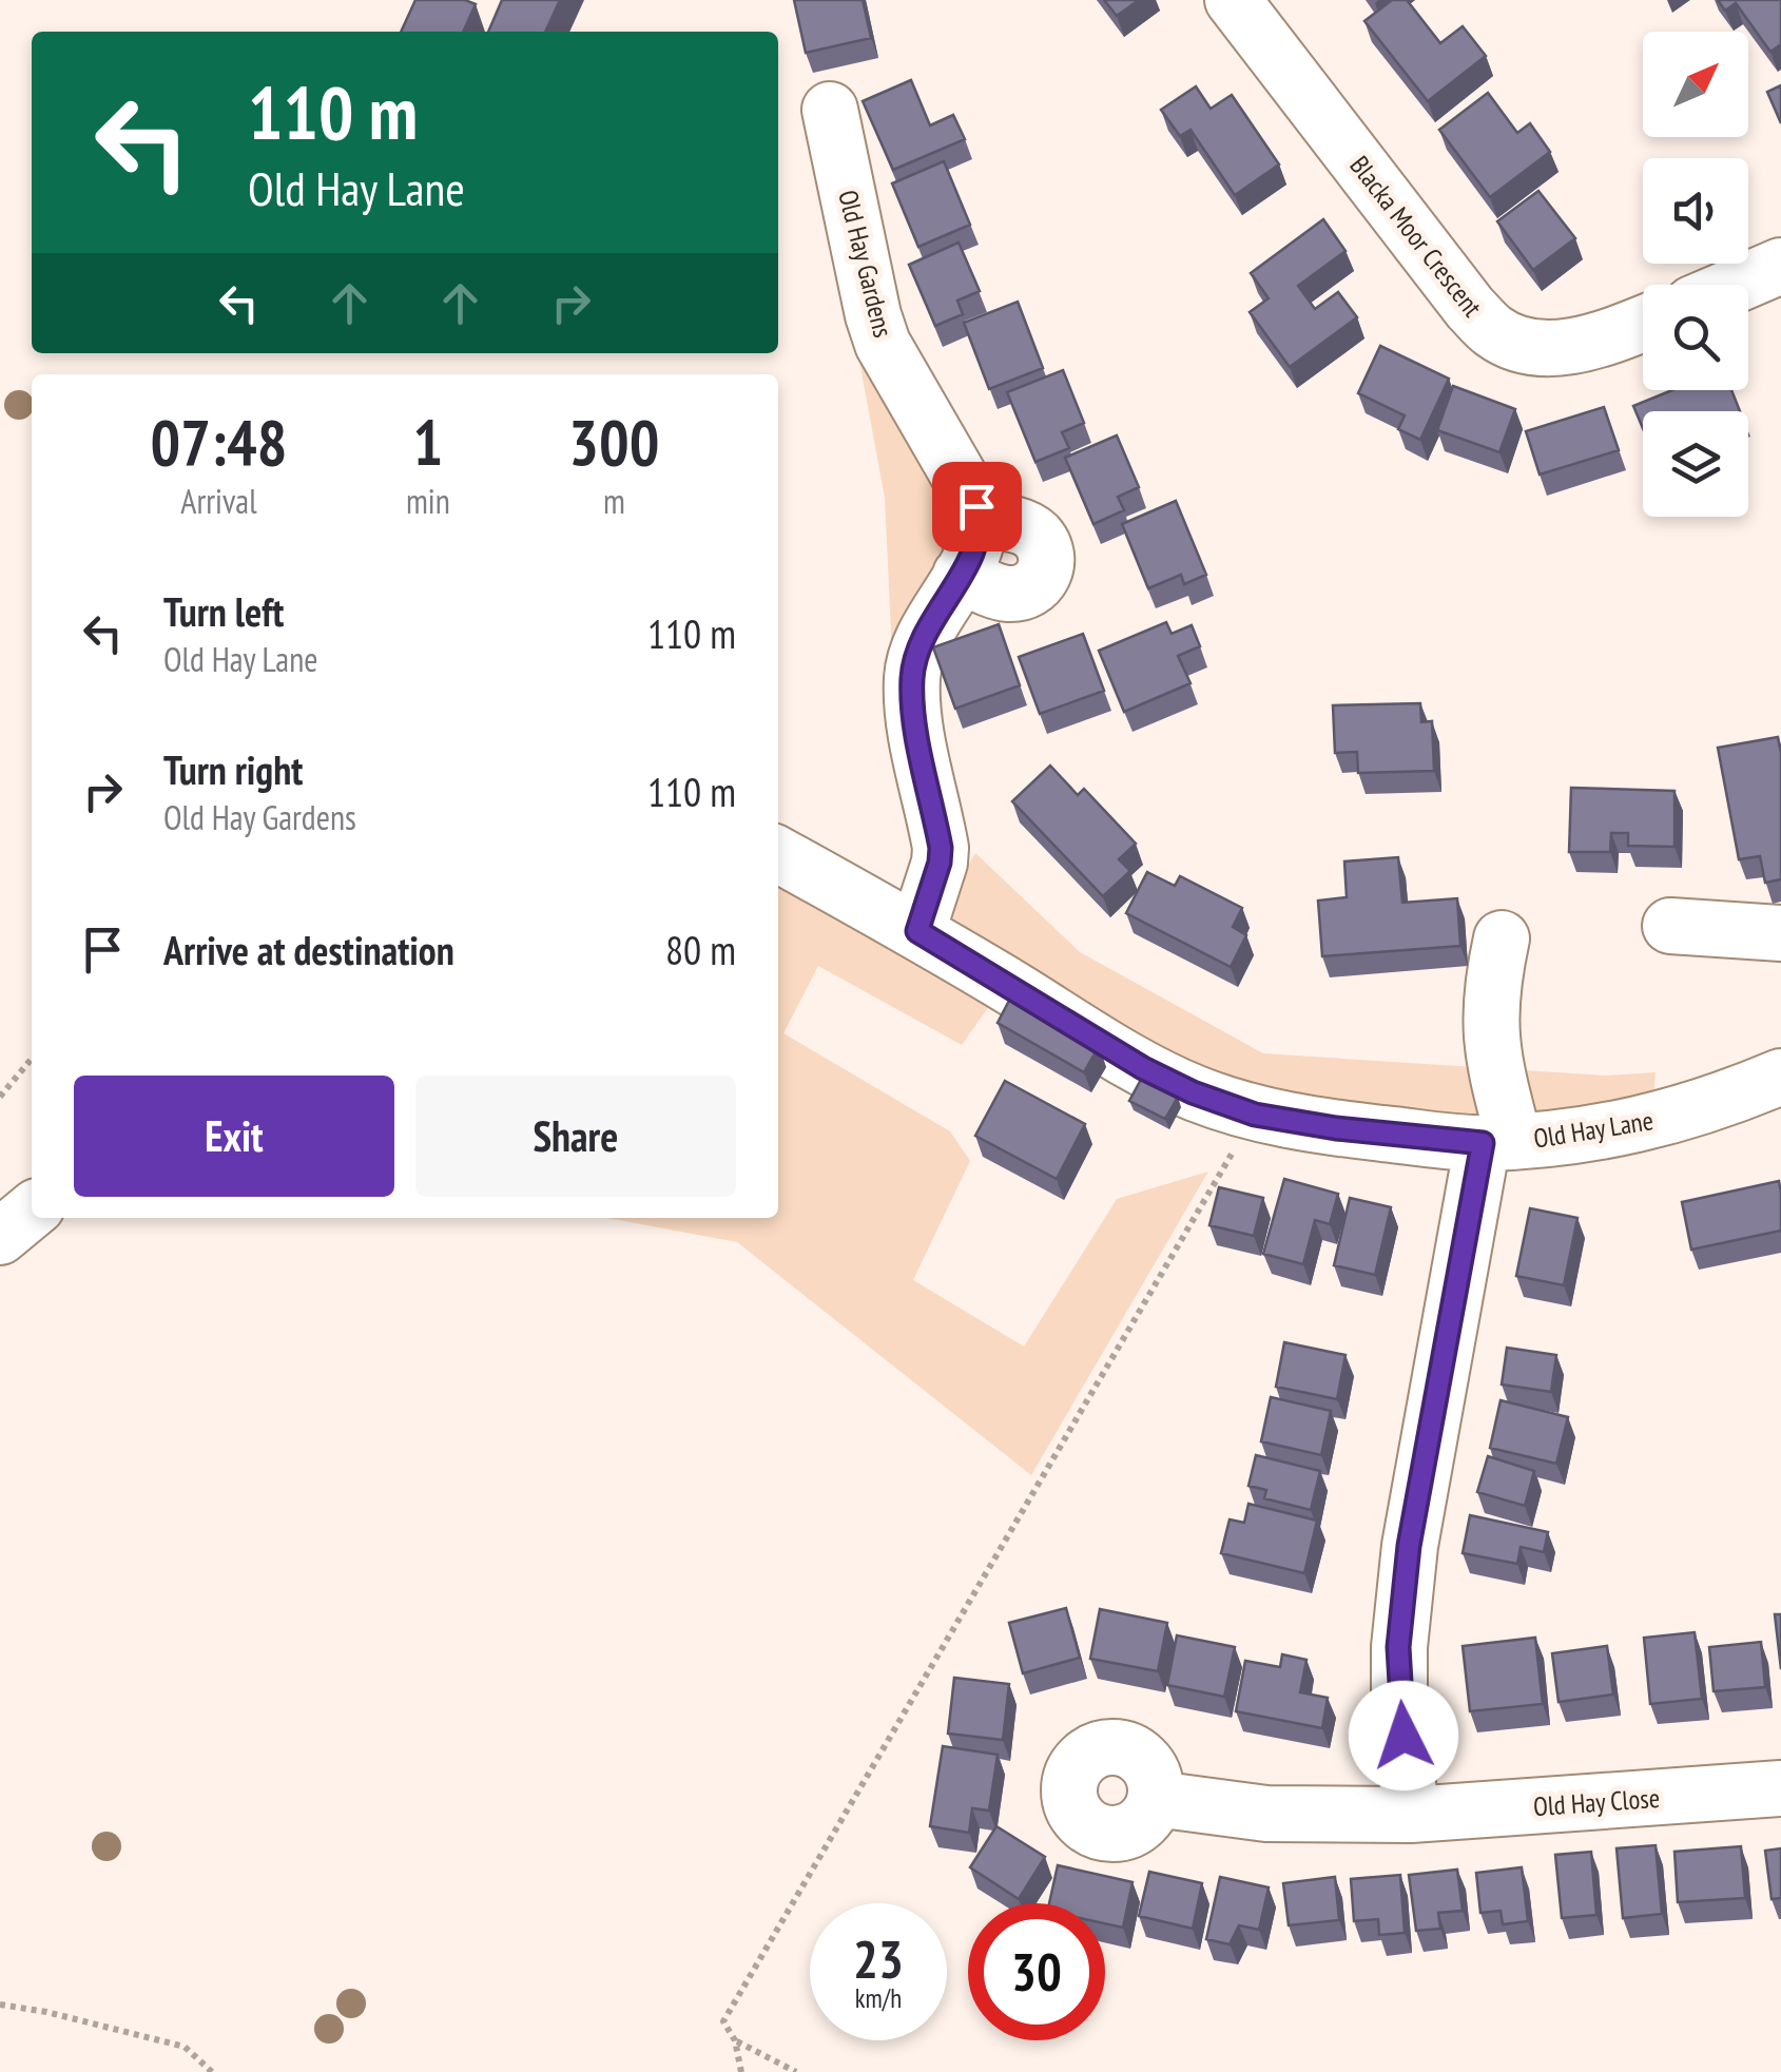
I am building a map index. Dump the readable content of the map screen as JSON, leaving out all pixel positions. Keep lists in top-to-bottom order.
{
  "streets": {
    "street": [
      "Blacka Moor Crescent",
      "Old Hay Gardens",
      "Old Hay Lane",
      "Old Hay Close"
    ]
  },
  "north": "top right",
  "page": {
    "turn": ["110 m", "Old Hay Lane"],
    "eta": [
      "07:48",
      "Arrival",
      "1",
      "min",
      "300",
      "m"
    ],
    "list": [
      {
        "name": "Turn left",
        "note": "Old Hay Lane",
        "value": "110 m"
      },
      {
        "name": "Turn right",
        "note": "Old Hay Gardens",
        "value": "110 m"
      },
      {
        "name": "Arrive at destination",
        "value": "80 m"
      }
    ],
    "buttons": ["Exit", "Share"],
    "speed": "23 km/h",
    "limit": "30"
  }
}
